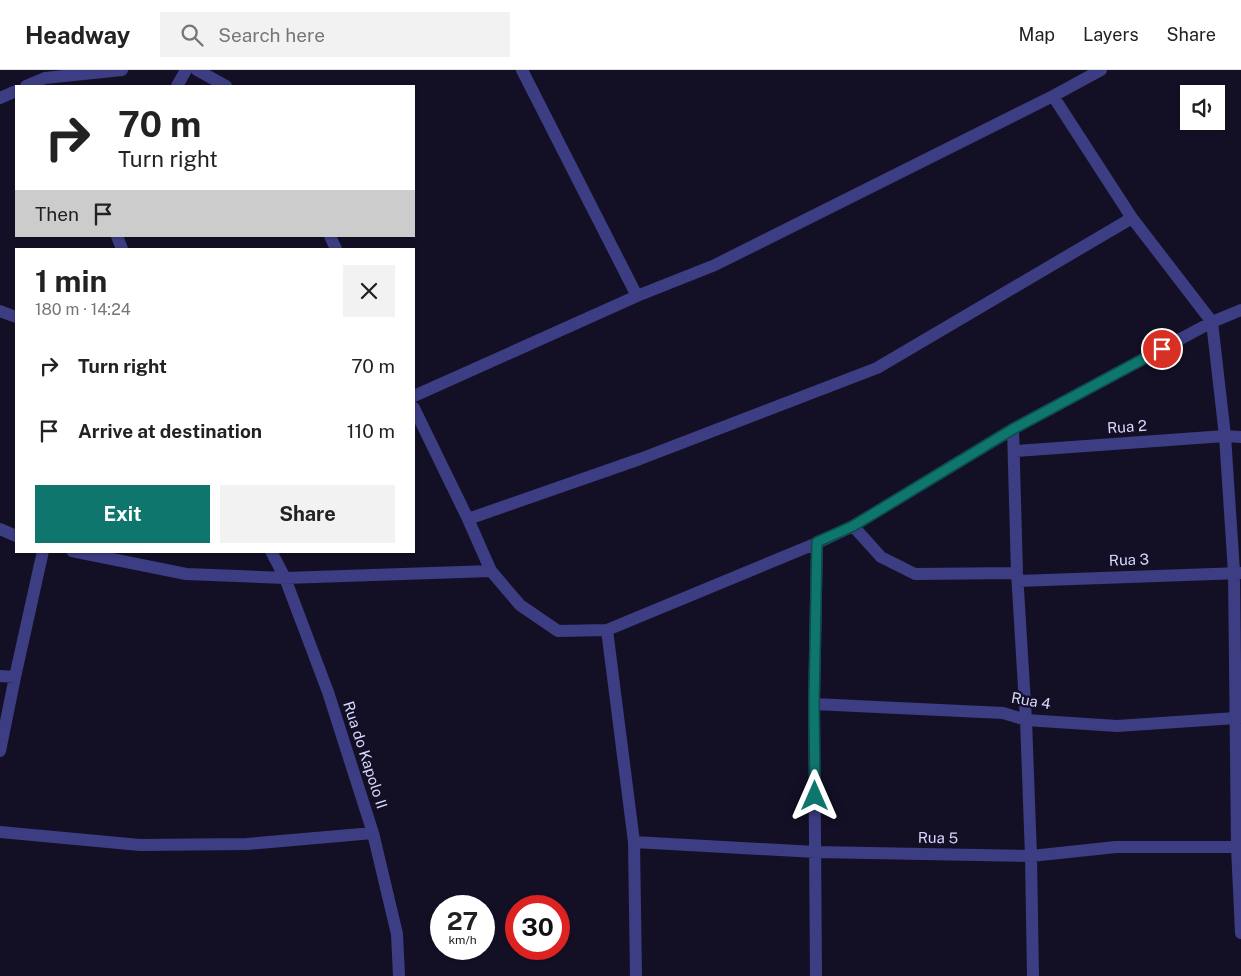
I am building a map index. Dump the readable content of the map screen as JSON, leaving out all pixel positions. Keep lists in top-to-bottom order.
{
  "streets": {
    "street": [
      "Rua 2",
      "Rua 3",
      "Rua 4",
      "Rua do Kapolo II",
      "Rua 5"
    ]
  },
  "page": {
    "header": "Headway",
    "search": "Search here",
    "nav": ["Map", "Layers", "Share"],
    "turn": ["70 m", "Turn right"],
    "then": "Then",
    "heading": ["1 min", "180 m · 14:24"],
    "list": [
      {
        "name": "Turn right",
        "value": "70 m"
      },
      {
        "name": "Arrive at destination",
        "value": "110 m"
      }
    ],
    "buttons": ["Exit", "Share"],
    "speed": "27 km/h",
    "limit": "30"
  }
}
